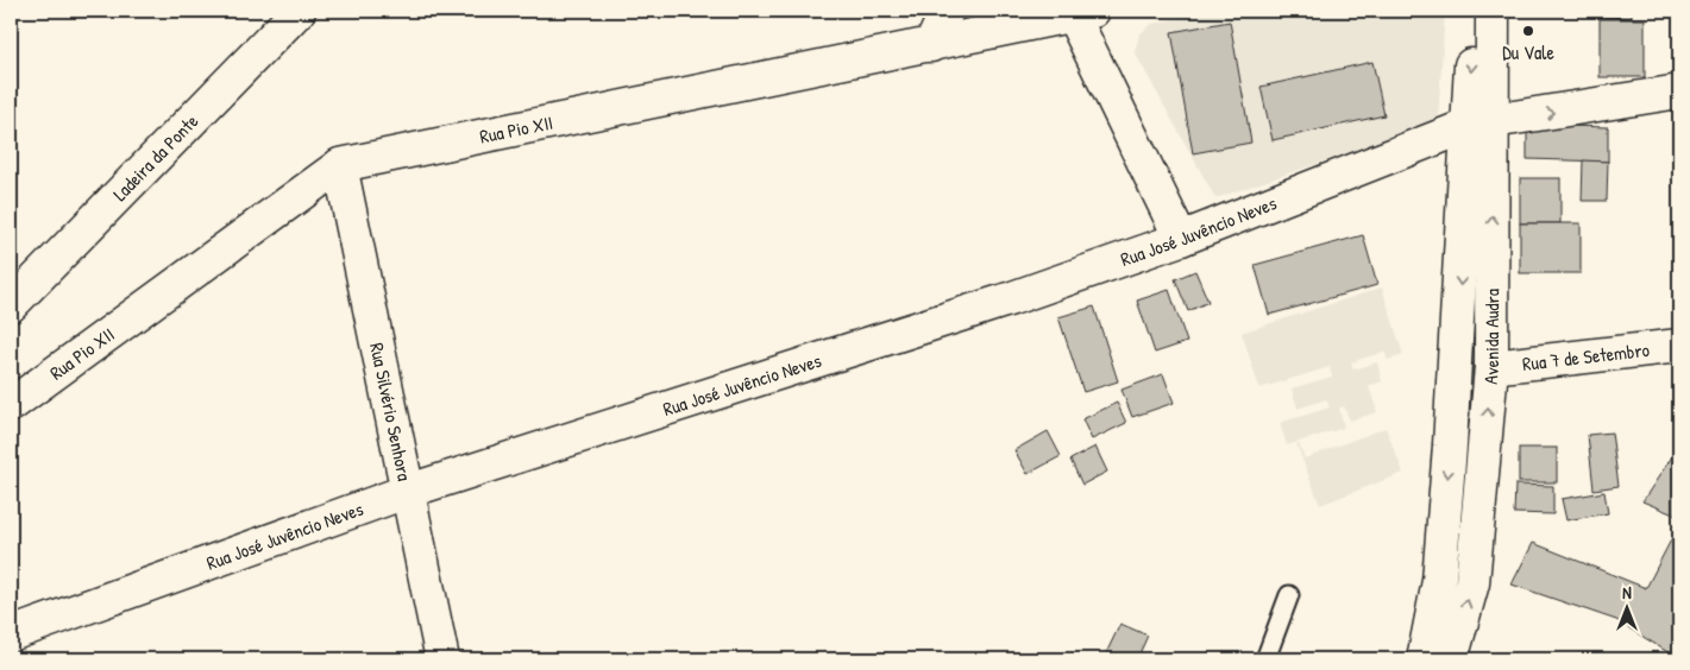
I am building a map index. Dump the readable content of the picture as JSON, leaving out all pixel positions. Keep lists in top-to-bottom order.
{
  "streets": {
    "street": [
      "Rua Pio XII",
      "Ladeira da Ponte",
      "Rua José Juvêncio Neves",
      "Avenida Audra",
      "Rua 7 de Setembro",
      "Rua Silvério Senhora"
    ]
  },
  "crossings": [
    ["Rua Pio XII", "Rua Silvério Senhora"],
    ["Rua José Juvêncio Neves", "Avenida Audra"],
    ["Rua José Juvêncio Neves", "Rua Silvério Senhora"],
    ["Avenida Audra", "Rua 7 de Setembro"]
  ],
  "places": ["Du Vale"],
  "north": "top"
}
